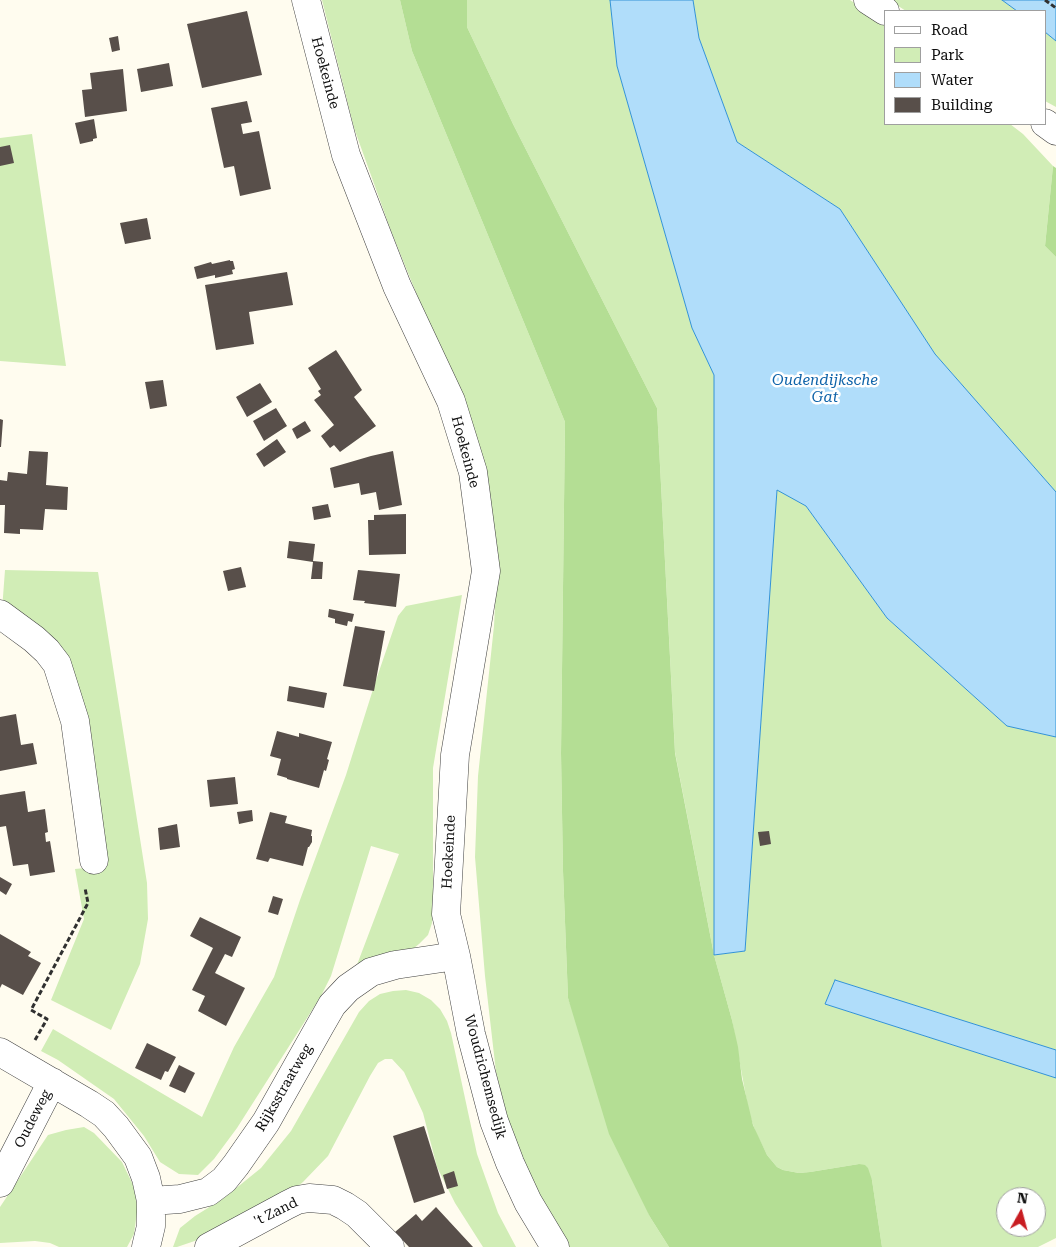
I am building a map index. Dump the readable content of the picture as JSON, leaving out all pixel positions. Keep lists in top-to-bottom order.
{
  "streets": {
    "street": [
      "Hoekeinde",
      "Woudrichemsedijk",
      "Rijksstraatweg",
      "Oudeweg",
      "'t Zand"
    ]
  },
  "crossings": [
    ["Hoekeinde", "Woudrichemsedijk"],
    ["Hoekeinde", "Rijksstraatweg"],
    ["Woudrichemsedijk", "Rijksstraatweg"]
  ],
  "water": ["Oudendijksche Gat"],
  "legend": [
    "Road",
    "Park",
    "Water",
    "Building"
  ],
  "north": "top"
}
